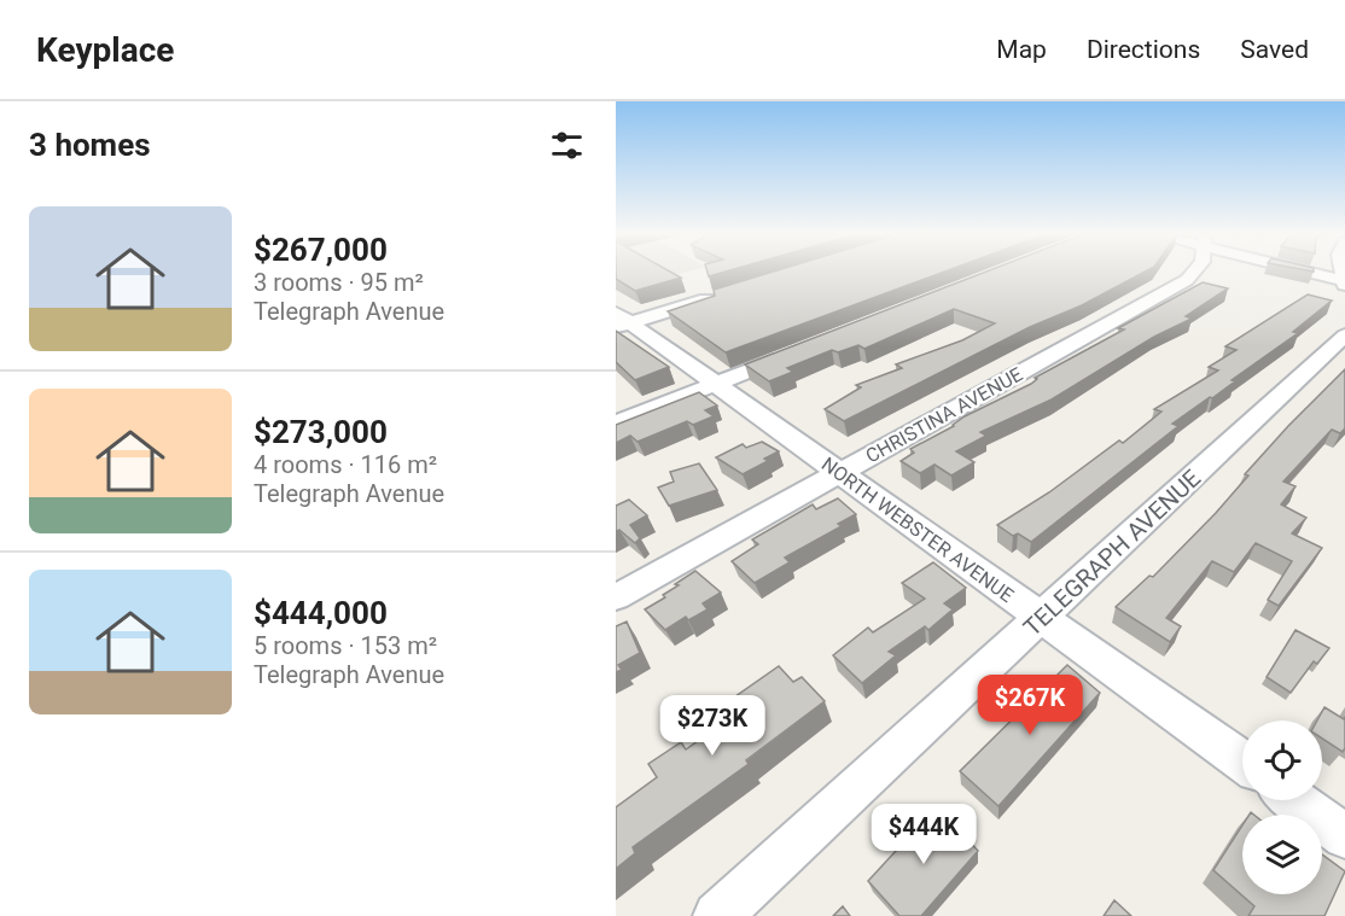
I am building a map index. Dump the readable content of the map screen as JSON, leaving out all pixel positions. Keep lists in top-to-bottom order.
{
  "streets": {
    "street": ["CHRISTINA AVENUE", "NORTH WEBSTER AVENUE", "TELEGRAPH AVENUE"]
  },
  "crossings": [
    ["CHRISTINA AVENUE", "NORTH WEBSTER AVENUE"],
    ["NORTH WEBSTER AVENUE", "TELEGRAPH AVENUE"]
  ],
  "page": {
    "header": "Keyplace",
    "nav": ["Map", "Directions", "Saved"],
    "heading": "3 homes",
    "list": [
      {
        "name": "$267,000",
        "note": "3 rooms · 95 m² · Telegraph Avenue"
      },
      {
        "name": "$273,000",
        "note": "4 rooms · 116 m² · Telegraph Avenue"
      },
      {
        "name": "$444,000",
        "note": "5 rooms · 153 m² · Telegraph Avenue"
      }
    ],
    "price": ["$267K", "$273K", "$444K"]
  }
}
